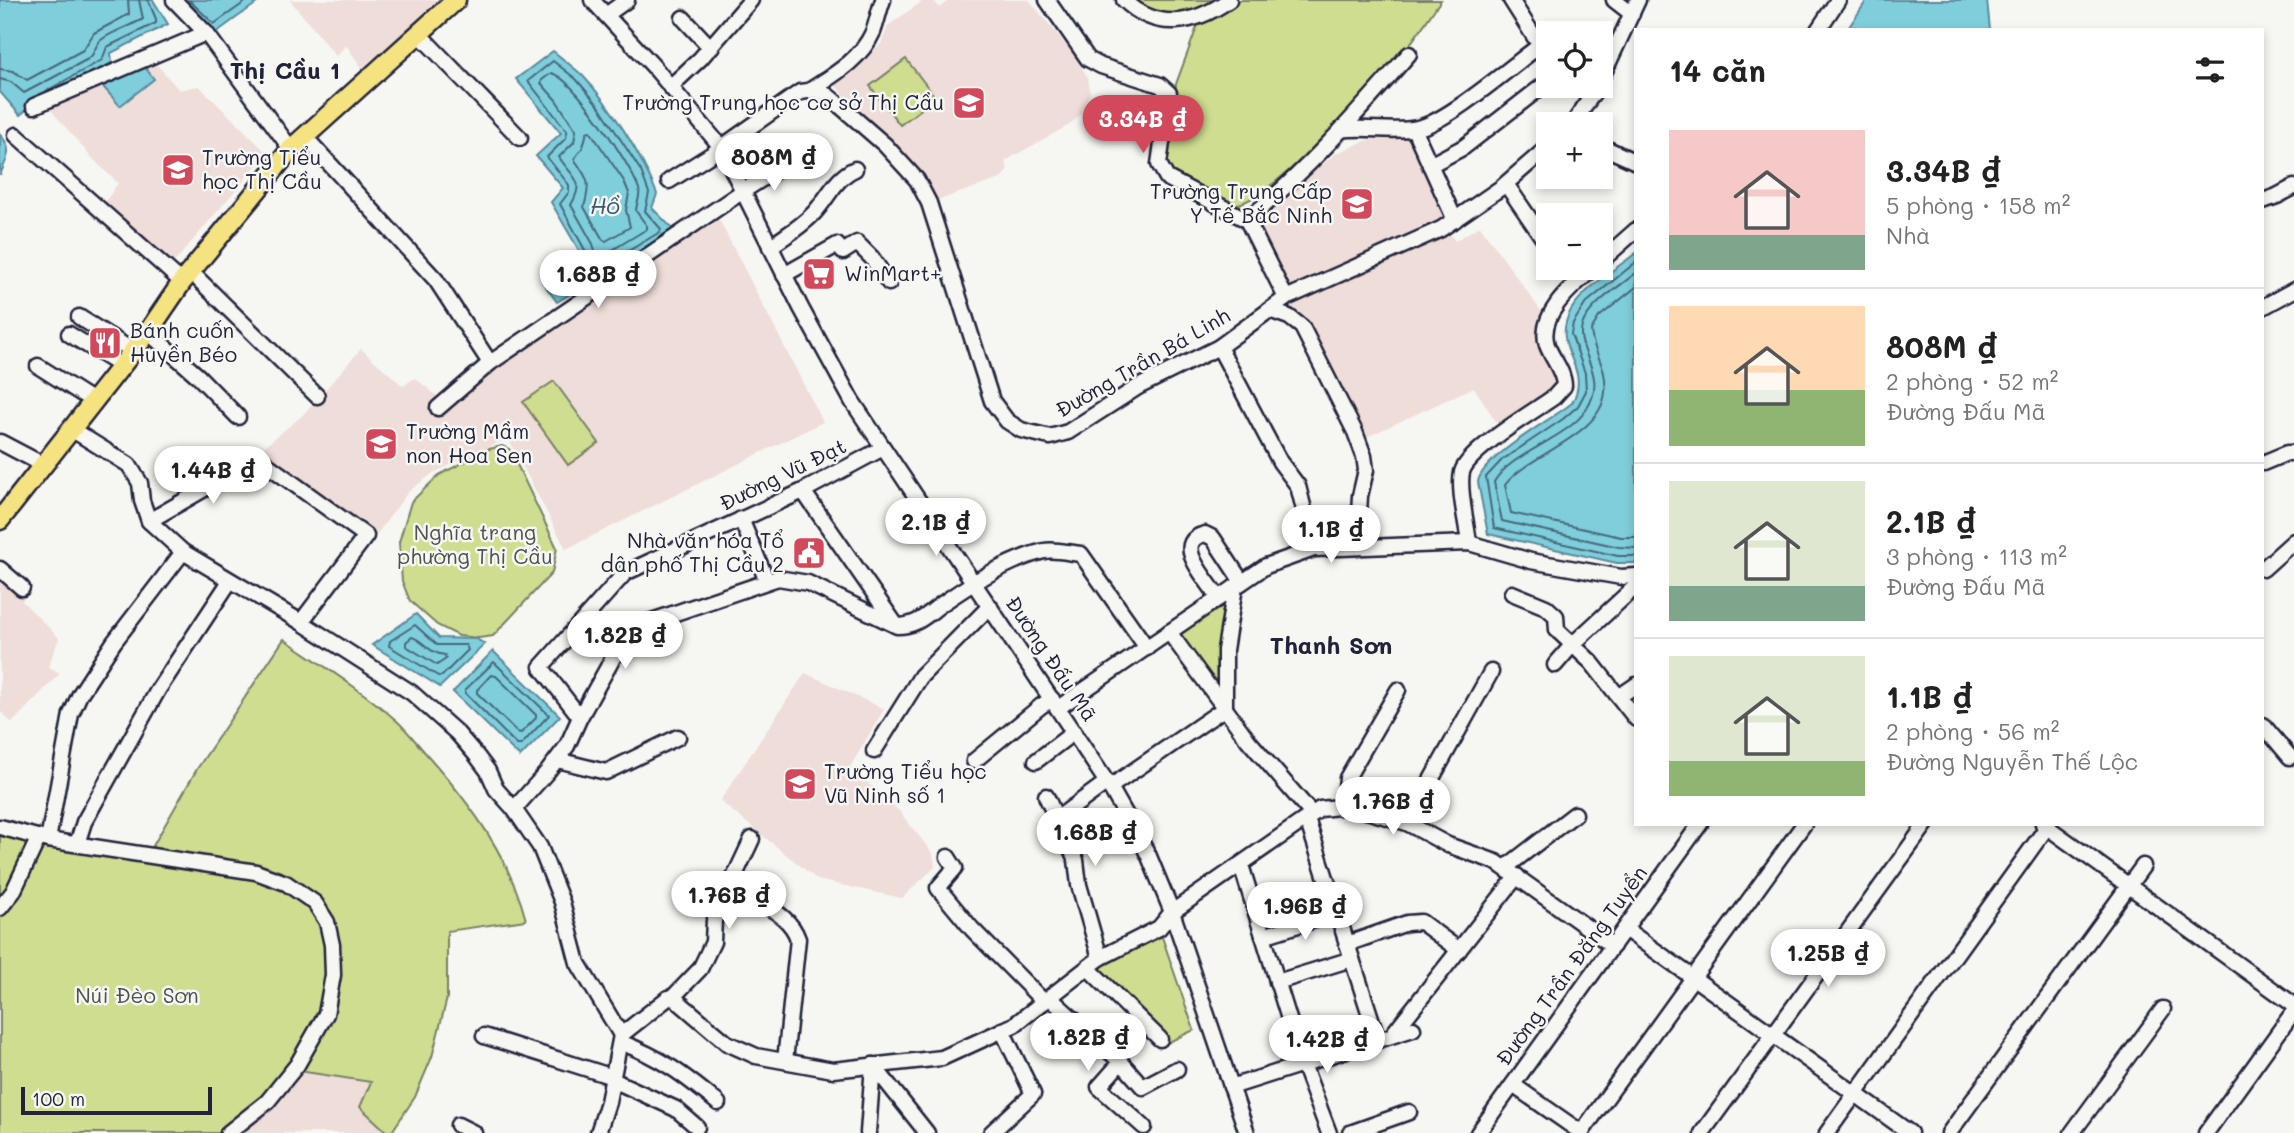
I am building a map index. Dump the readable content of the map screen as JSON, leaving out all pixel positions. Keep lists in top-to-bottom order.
{
  "streets": {
    "street": [
      "Đường Trần Bá Linh",
      "Đường Vũ Đạt",
      "Đường Đấu Mã",
      "Đường Trần Đăng Tuyển"
    ]
  },
  "crossings": [
    ["Đường Vũ Đạt", "Đường Đấu Mã"]
  ],
  "districts": ["Thị Cầu 1", "Thanh Sơn"],
  "water": ["Hồ"],
  "parks": ["Nghĩa trang phường Thị Cầu", "Núi Đèo Sơn"],
  "places": {
    "school or university": [
      "Trường Trung học cơ sở Thị Cầu",
      "Trường Tiểu học Thị Cầu",
      "Trường Trung Cấp Y Tế Bắc Ninh",
      "Trường Mầm non Hoa Sen",
      "Trường Tiểu học Vũ Ninh số 1"
    ],
    "supermarket": ["WinMart+"],
    "restaurant": ["Bánh cuốn Huyền Béo"],
    "public building": ["Nhà văn hóa Tổ dân phố Thị Cầu 2"]
  },
  "scale_bar": "100 m",
  "page": {
    "map_buttons": ["+", "−"],
    "heading": "14 căn",
    "price": [
      "3.34B ₫",
      "808M ₫",
      "1.68B ₫",
      "1.44B ₫",
      "2.1B ₫",
      "1.1B ₫",
      "1.82B ₫",
      "1.76B ₫",
      "1.68B ₫",
      "1.76B ₫",
      "1.96B ₫",
      "1.25B ₫",
      "1.82B ₫",
      "1.42B ₫"
    ],
    "list": [
      {
        "name": "3.34B ₫",
        "note": "5 phòng · 158 m² · Nhà"
      },
      {
        "name": "808M ₫",
        "note": "2 phòng · 52 m² · Đường Đấu Mã"
      },
      {
        "name": "2.1B ₫",
        "note": "3 phòng · 113 m² · Đường Đấu Mã"
      },
      {
        "name": "1.1B ₫",
        "note": "2 phòng · 56 m² · Đường Nguyễn Thế Lộc"
      }
    ],
    "scale": "100 m"
  }
}
